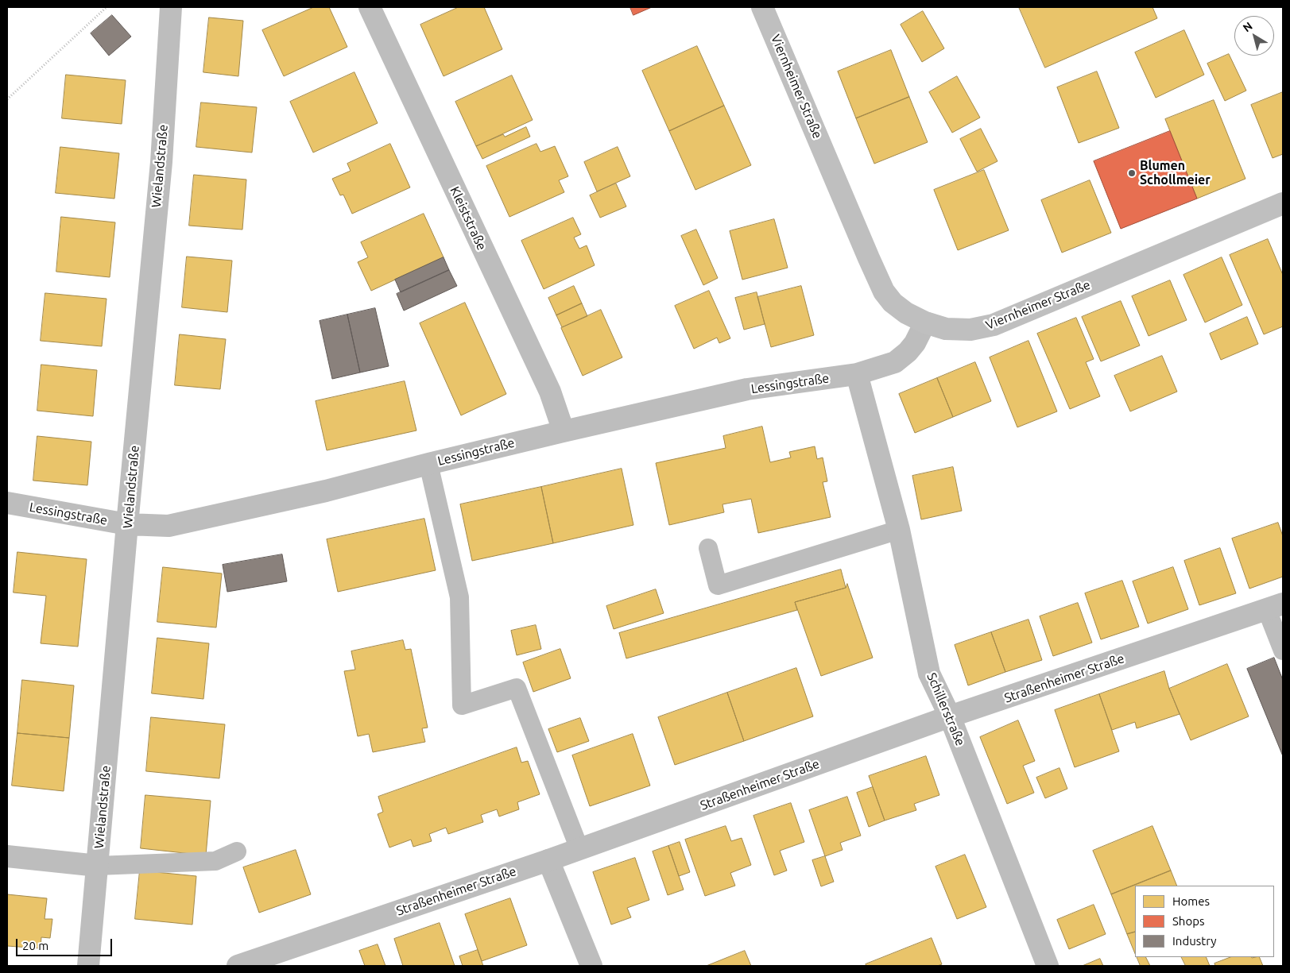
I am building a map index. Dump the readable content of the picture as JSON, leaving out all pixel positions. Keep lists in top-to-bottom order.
{
  "streets": {
    "main road": ["Viernheimer Straße"],
    "street": [
      "Wielandstraße",
      "Kleiststraße",
      "Lessingstraße",
      "Straßenheimer Straße",
      "Schillerstraße"
    ]
  },
  "crossings": [
    ["Viernheimer Straße", "Lessingstraße"],
    ["Wielandstraße", "Lessingstraße"],
    ["Kleiststraße", "Lessingstraße"],
    ["Lessingstraße", "Schillerstraße"],
    ["Straßenheimer Straße", "Schillerstraße"]
  ],
  "places": ["Blumen Schollmeier"],
  "legend": ["Homes", "Shops", "Industry"],
  "scale_bar": "20 m",
  "north": "top left"
}
